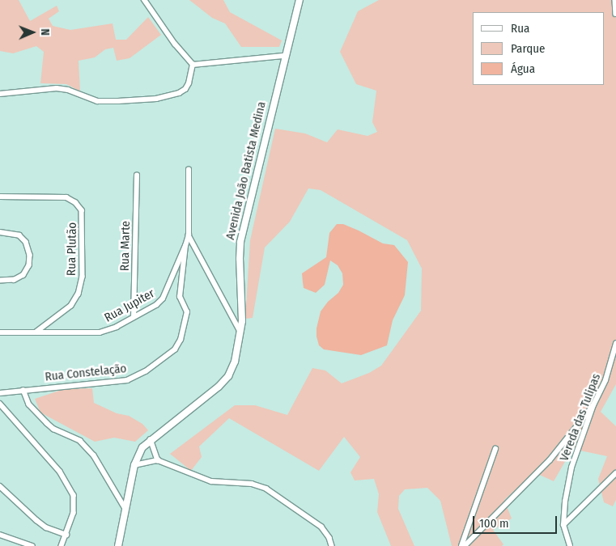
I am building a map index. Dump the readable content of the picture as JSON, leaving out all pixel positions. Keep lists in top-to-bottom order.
{
  "streets": {
    "main road": ["Avenida João Batista Medina"],
    "street": [
      "Rua Marte",
      "Rua Plutão",
      "Rua Jupiter",
      "Rua Constelação",
      "Vereda das Tulipas"
    ]
  },
  "crossings": [
    ["Rua Marte", "Rua Jupiter"],
    ["Rua Plutão", "Rua Jupiter"],
    ["Rua Jupiter", "Rua Constelação"]
  ],
  "legend": ["Rua", "Parque", "Água"],
  "scale_bar": "100 m",
  "north": "right"
}
